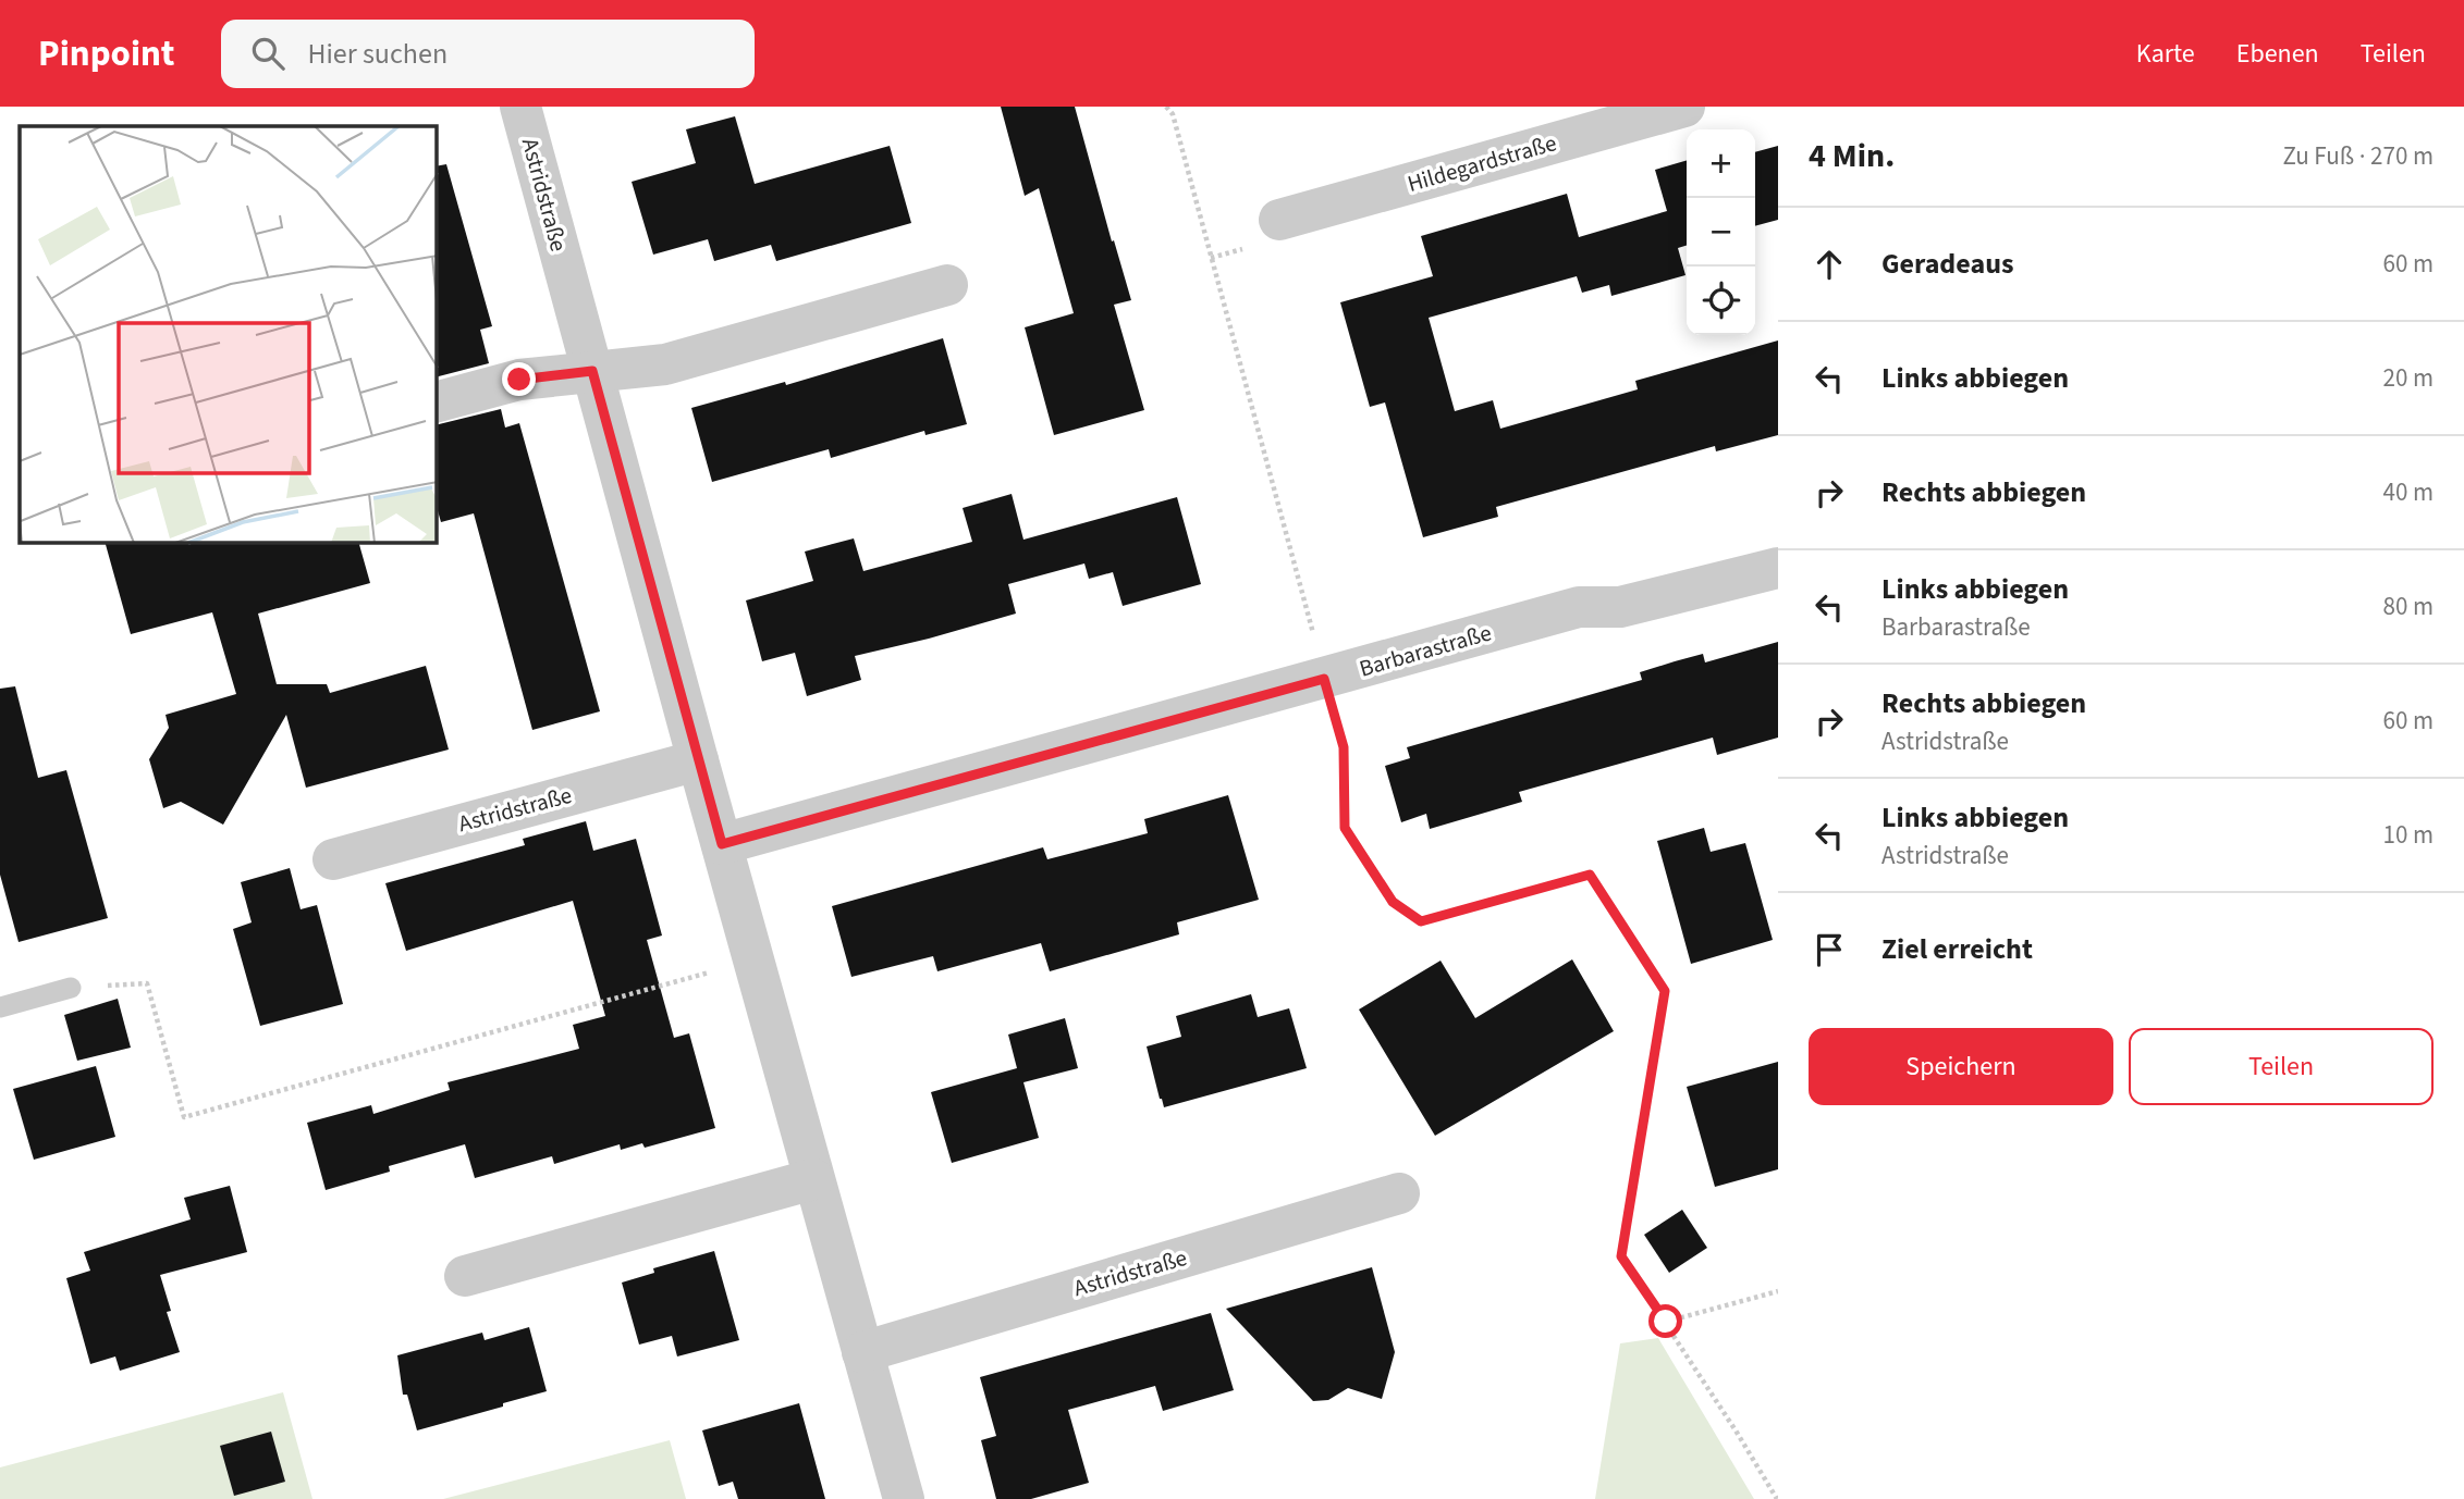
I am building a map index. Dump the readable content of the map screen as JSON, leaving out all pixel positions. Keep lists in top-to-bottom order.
{
  "streets": {
    "street": ["Hildegardstraße", "Astridstraße", "Barbarastraße"]
  },
  "crossings": [
    ["Astridstraße", "Barbarastraße"]
  ],
  "page": {
    "header": "Pinpoint",
    "search": "Hier suchen",
    "nav": ["Karte", "Ebenen", "Teilen"],
    "heading": ["4 Min.", "Zu Fuß · 270 m"],
    "map_buttons": ["+", "−"],
    "list": [
      ["Geradeaus", "60 m"],
      ["Links abbiegen", "20 m"],
      ["Rechts abbiegen", "40 m"],
      ["Links abbiegen", "Barbarastraße", "80 m"],
      ["Rechts abbiegen", "Astridstraße", "60 m"],
      ["Links abbiegen", "Astridstraße", "10 m"],
      "Ziel erreicht"
    ],
    "buttons": ["Speichern", "Teilen"]
  }
}
